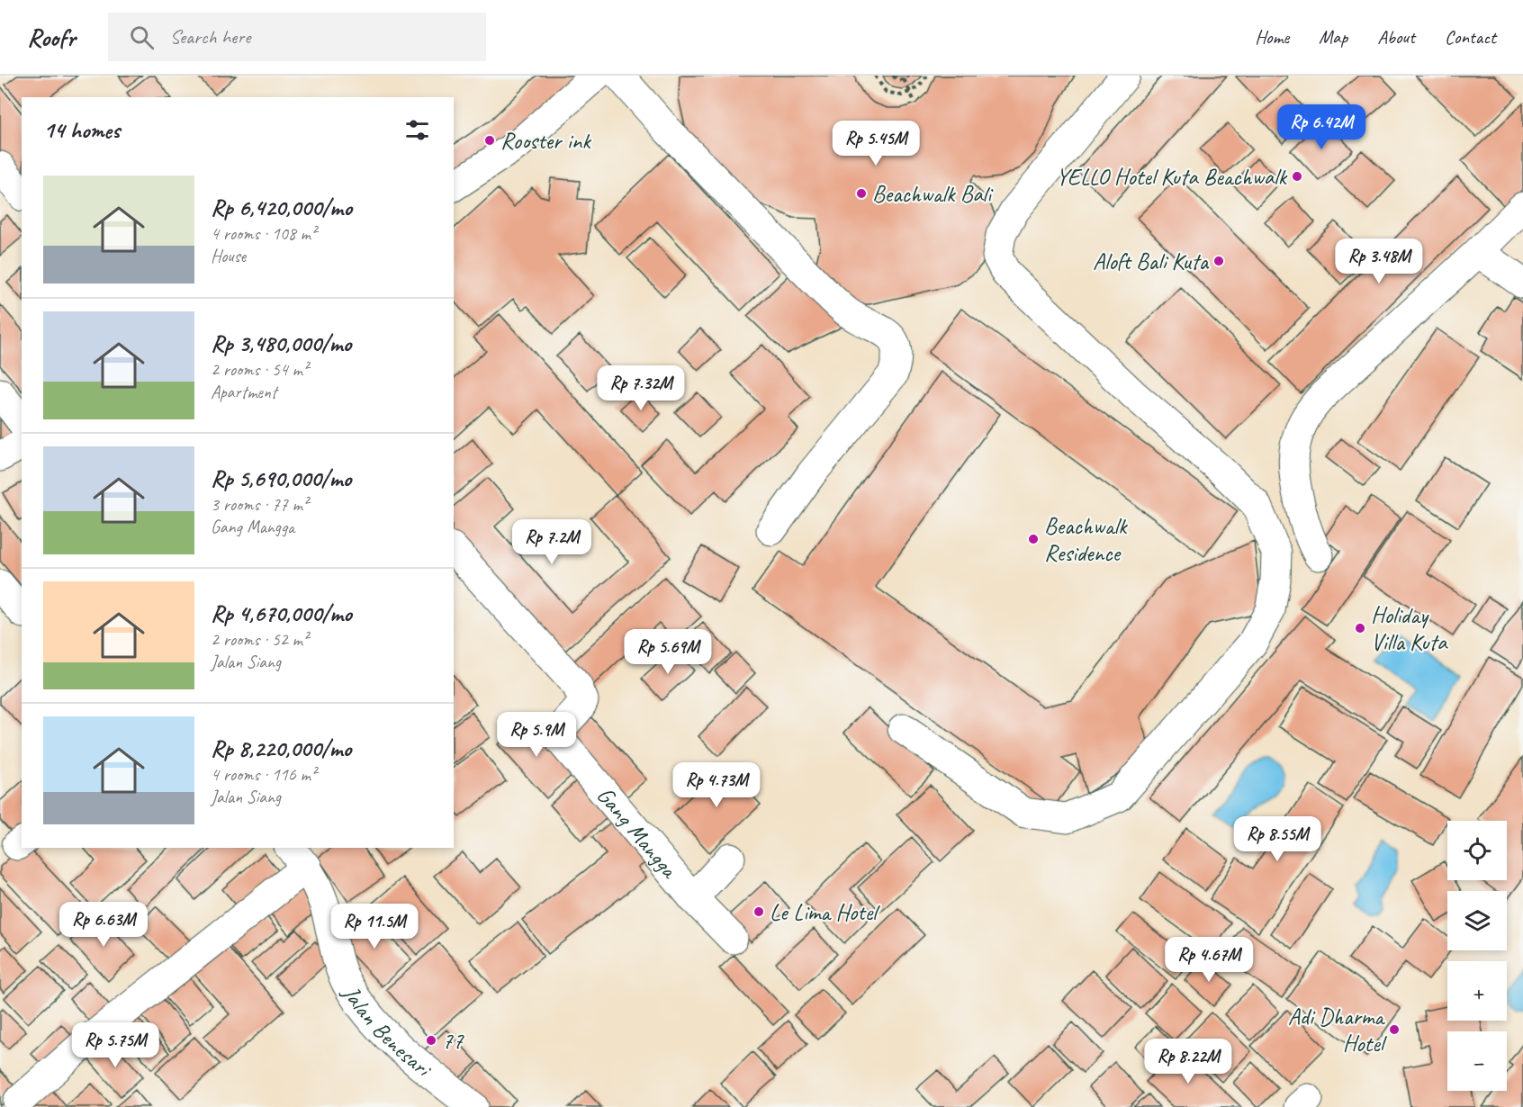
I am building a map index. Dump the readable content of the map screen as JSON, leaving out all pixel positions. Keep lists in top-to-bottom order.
{
  "streets": {
    "street": ["Gang Mangga", "Jalan Benesari"]
  },
  "places": [
    "Rooster ink",
    "YELLO Hotel Kuta Beachwalk",
    "Beachwalk Bali",
    "Aloft Bali Kuta",
    "Beachwalk Residence",
    "Holiday Villa Kuta",
    "Le Lima Hotel",
    "Adi Dharma Hotel",
    "77"
  ],
  "page": {
    "header": "Roofr",
    "search": "Search here",
    "nav": [
      "Home",
      "Map",
      "About",
      "Contact"
    ],
    "heading": "14 homes",
    "price": [
      "Rp 6.42M",
      "Rp 5.45M",
      "Rp 3.48M",
      "Rp 7.32M",
      "Rp 7.2M",
      "Rp 5.69M",
      "Rp 5.9M",
      "Rp 4.73M",
      "Rp 8.55M",
      "Rp 6.63M",
      "Rp 11.5M",
      "Rp 4.67M",
      "Rp 5.75M",
      "Rp 8.22M"
    ],
    "list": [
      {
        "name": "Rp 6,420,000/mo",
        "note": "4 rooms · 108 m² · House"
      },
      {
        "name": "Rp 3,480,000/mo",
        "note": "2 rooms · 54 m² · Apartment"
      },
      {
        "name": "Rp 5,690,000/mo",
        "note": "3 rooms · 77 m² · Gang Mangga"
      },
      {
        "name": "Rp 4,670,000/mo",
        "note": "2 rooms · 52 m² · Jalan Siang"
      },
      {
        "name": "Rp 8,220,000/mo",
        "note": "4 rooms · 116 m² · Jalan Siang"
      }
    ],
    "map_buttons": ["+", "−"]
  }
}
